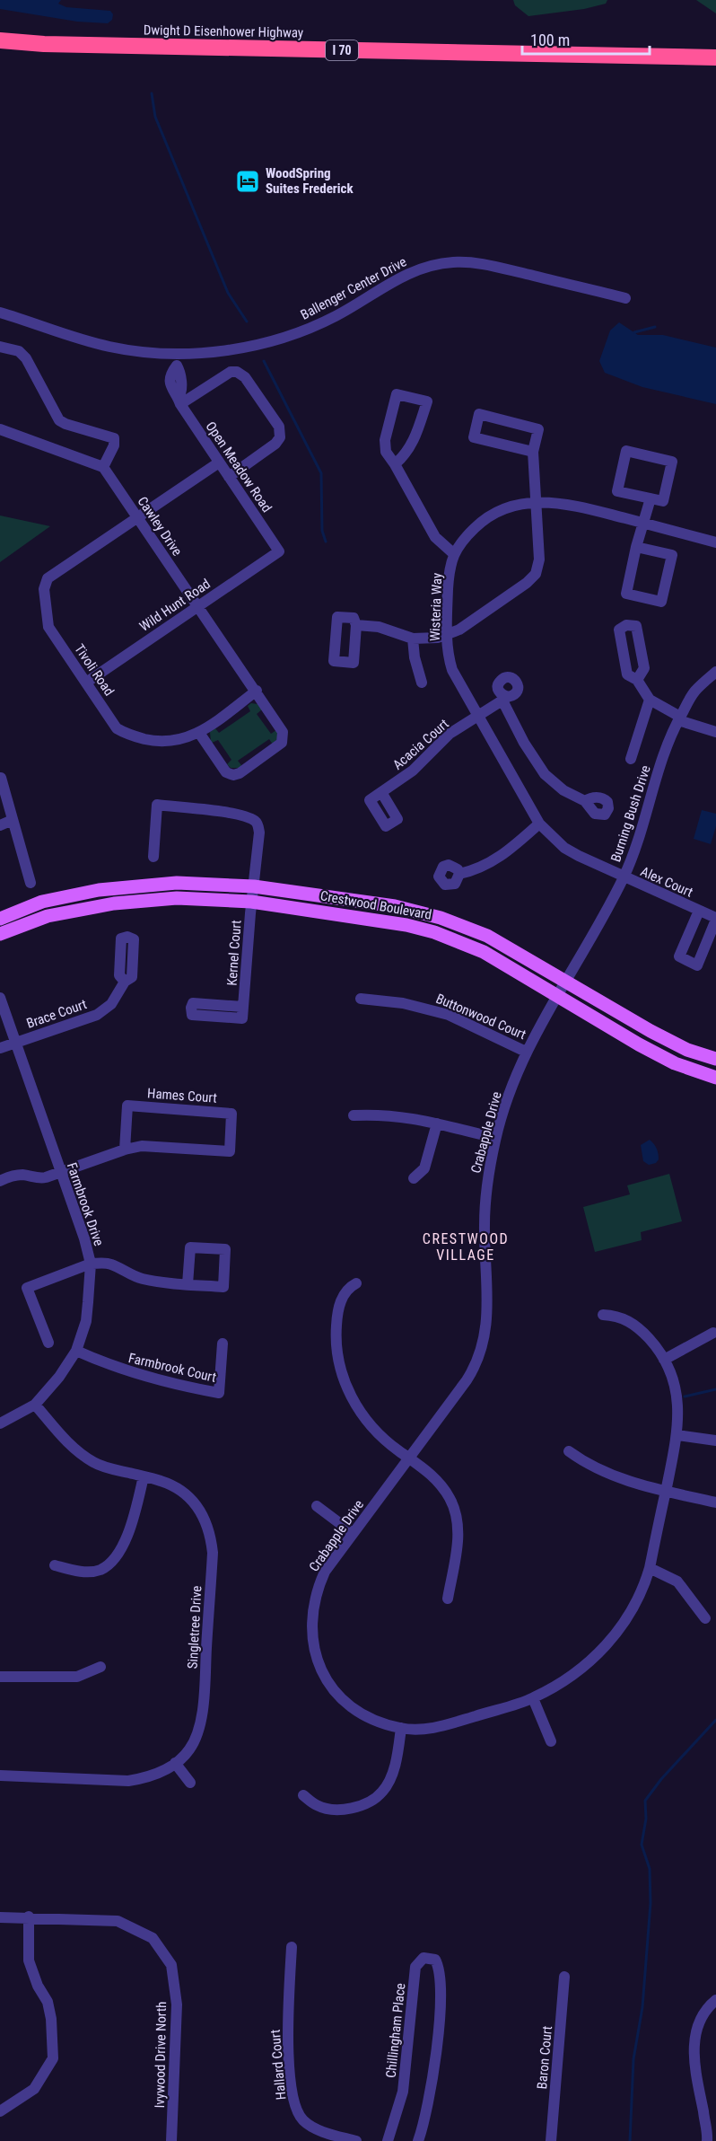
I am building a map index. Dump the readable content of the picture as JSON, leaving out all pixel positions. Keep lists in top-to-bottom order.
{
  "streets": {
    "highway": ["Dwight D Eisenhower Highway", "I 70"],
    "main road": ["Crestwood Boulevard"],
    "street": [
      "Ballenger Center Drive",
      "Open Meadow Road",
      "Cawley Drive",
      "Wild Hunt Road",
      "Wisteria Way",
      "Tivoli Road",
      "Acacia Court",
      "Burning Bush Drive",
      "Alex Court",
      "Kernel Court",
      "Brace Court",
      "Buttonwood Court",
      "Hames Court",
      "Crabapple Drive",
      "Farmbrook Drive",
      "Farmbrook Court",
      "Singletree Drive",
      "Chillingham Place",
      "Ivywood Drive North",
      "Baron Court",
      "Hallard Court"
    ]
  },
  "crossings": [
    ["Dwight D Eisenhower Highway", "I 70"],
    ["Open Meadow Road", "Wild Hunt Road"],
    ["Cawley Drive", "Wild Hunt Road"],
    ["Cawley Drive", "Tivoli Road"],
    ["Wild Hunt Road", "Tivoli Road"],
    ["Wisteria Way", "Acacia Court"],
    ["Wisteria Way", "Burning Bush Drive"],
    ["Wisteria Way", "Alex Court"],
    ["Burning Bush Drive", "Alex Court"],
    ["Burning Bush Drive", "Crestwood Boulevard"],
    ["Burning Bush Drive", "Crabapple Drive"],
    ["Crestwood Boulevard", "Kernel Court"],
    ["Crestwood Boulevard", "Crabapple Drive"],
    ["Brace Court", "Farmbrook Drive"],
    ["Buttonwood Court", "Crabapple Drive"],
    ["Hames Court", "Farmbrook Drive"],
    ["Farmbrook Drive", "Farmbrook Court"],
    ["Farmbrook Drive", "Singletree Drive"]
  ],
  "districts": ["CRESTWOOD VILLAGE"],
  "places": {
    "hotel": ["WoodSpring Suites Frederick"]
  },
  "scale_bar": "100 m"
}
